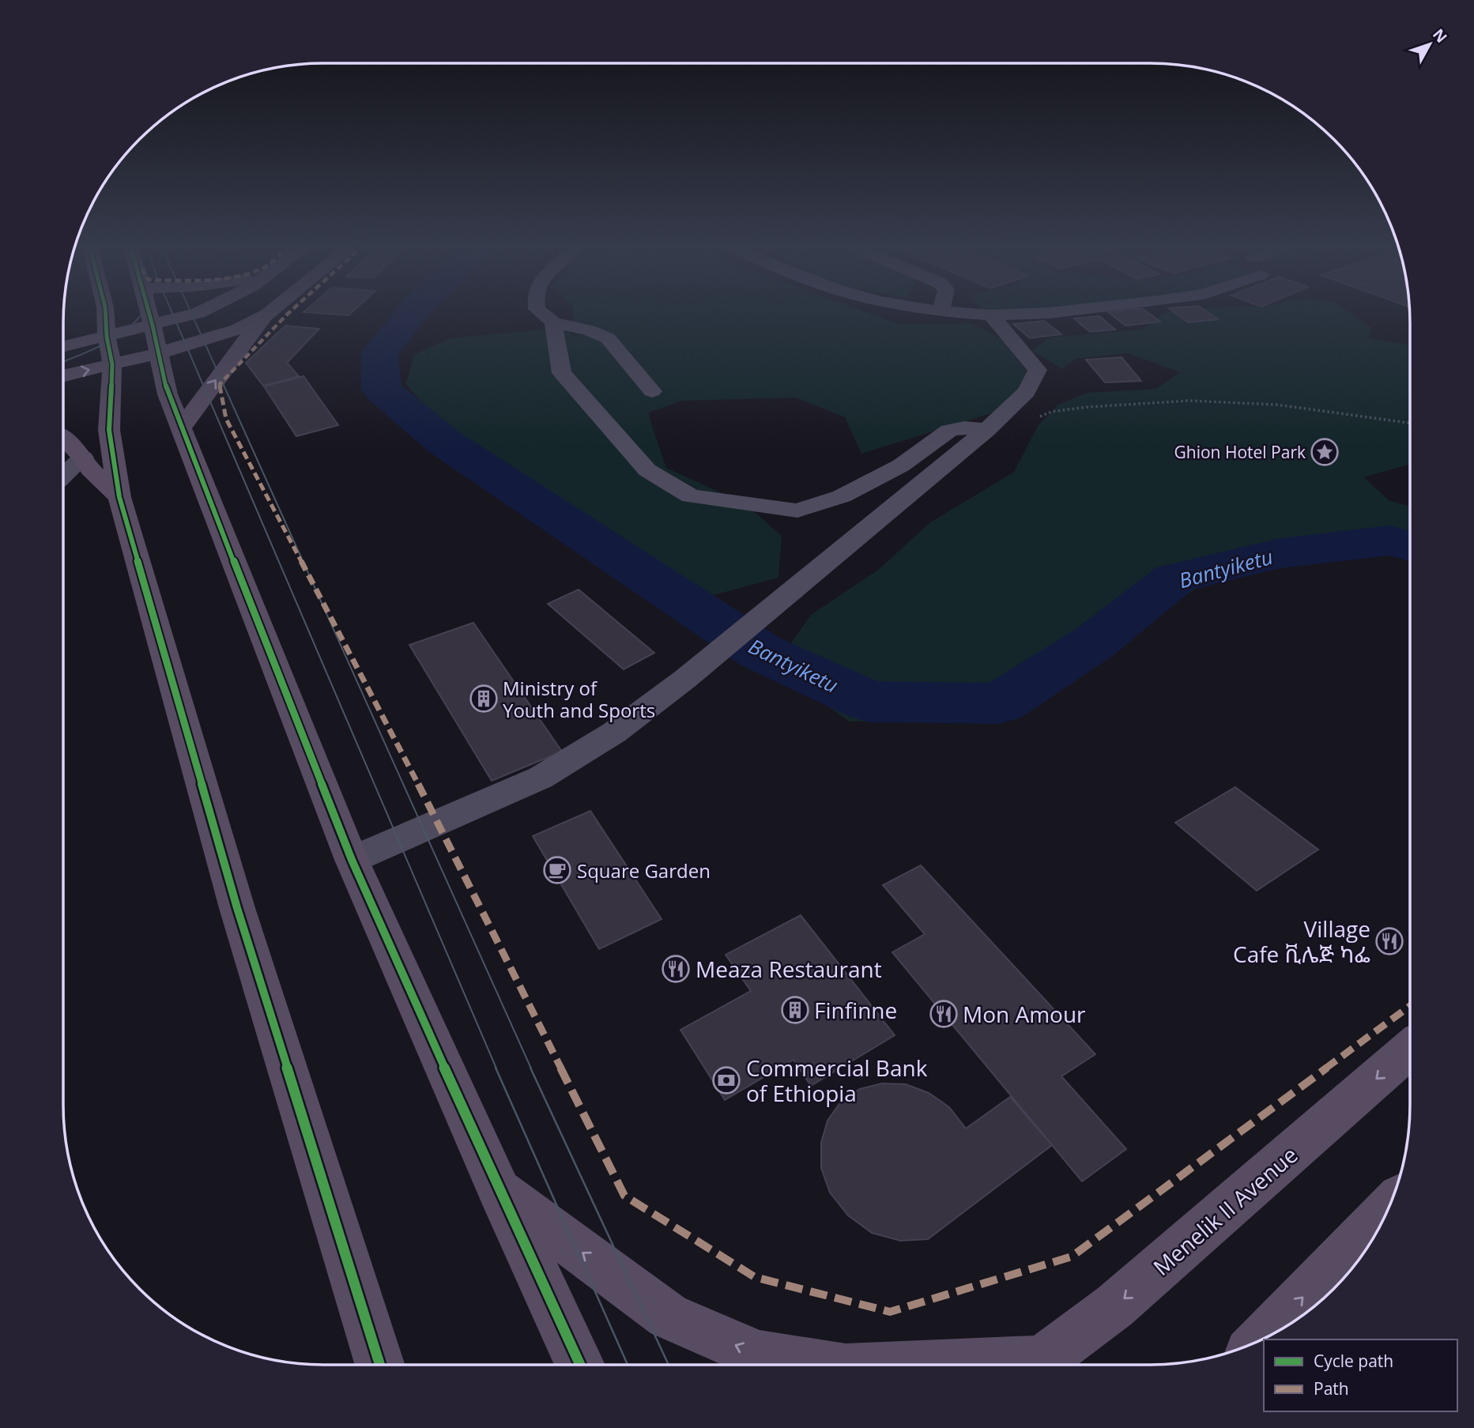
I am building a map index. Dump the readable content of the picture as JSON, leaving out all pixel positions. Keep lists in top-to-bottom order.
{
  "streets": {
    "main road": ["Menelik II Avenue"]
  },
  "water": ["Bantyiketu"],
  "places": {
    "place": ["Ghion Hotel Park"],
    "building": ["Ministry of Youth and Sports", "Finfinne"],
    "cafe": ["Square Garden"],
    "restaurant": ["Village Cafe ቪሌጅ ካፌ", "Meaza Restaurant", "Mon Amour"],
    "bank": ["Commercial Bank of Ethiopia"]
  },
  "legend": ["Cycle path", "Path"],
  "north": "top right"
}
